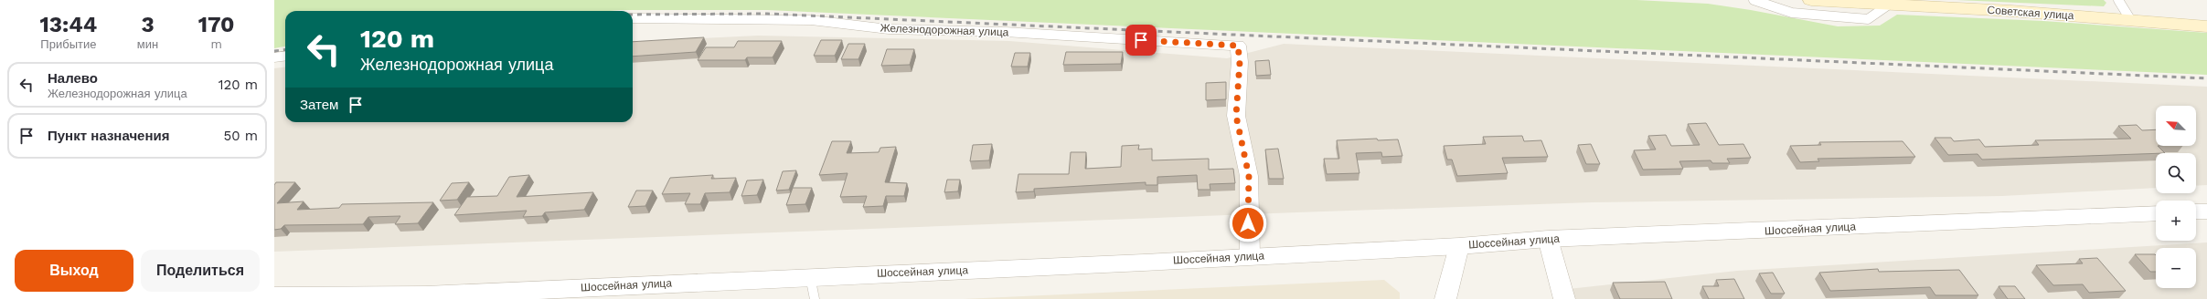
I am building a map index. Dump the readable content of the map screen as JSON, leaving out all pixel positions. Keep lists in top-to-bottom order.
{
  "streets": {
    "main road": ["Советская улица"],
    "street": ["Железнодорожная улица", "Шоссейная улица"]
  },
  "crossings": [
    ["Железнодорожная улица", "Шоссейная улица"]
  ],
  "north": "top left",
  "page": {
    "eta": [
      "13:44",
      "Прибытие",
      "3",
      "мин",
      "170",
      "m"
    ],
    "turn": ["120 m", "Железнодорожная улица"],
    "list": [
      {
        "name": "Налево",
        "note": "Железнодорожная улица",
        "value": "120 m"
      },
      {
        "name": "Пункт назначения",
        "value": "50 m"
      }
    ],
    "then": "Затем",
    "map_buttons": ["+", "−"],
    "buttons": ["Выход", "Поделиться"]
  }
}
